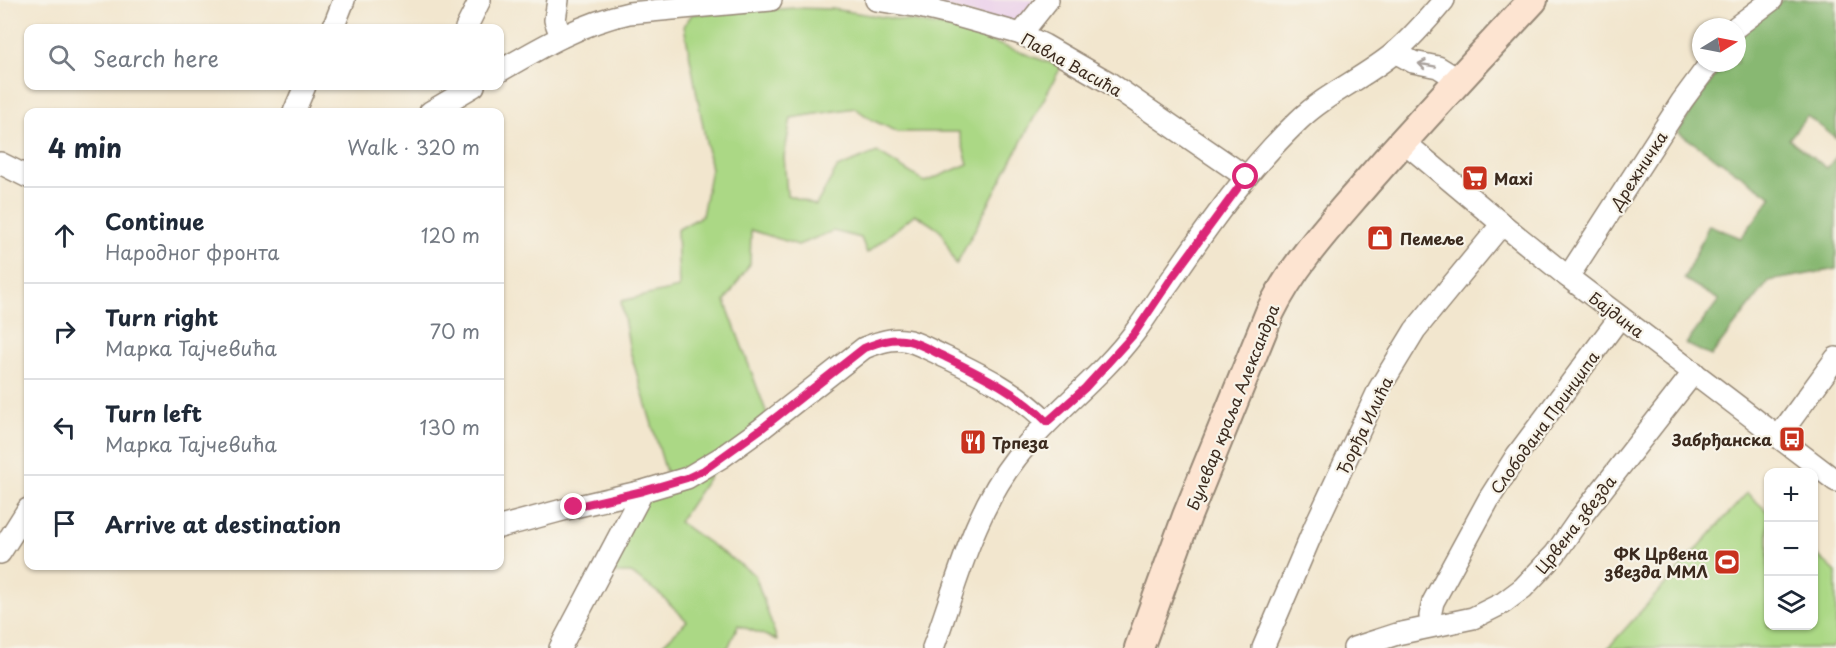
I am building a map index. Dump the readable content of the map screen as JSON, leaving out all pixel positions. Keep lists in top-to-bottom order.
{
  "streets": {
    "main road": ["Булевар краља Александра"],
    "street": [
      "Павла Васића",
      "Дрежничка",
      "Бајдина",
      "Слободана Принципа",
      "Ђорђа Илића",
      "Црвена звезда"
    ]
  },
  "crossings": [
    ["Дрежничка", "Бајдина"],
    ["Бајдина", "Булевар краља Александра"],
    ["Бајдина", "Слободана Принципа"],
    ["Бајдина", "Ђорђа Илића"],
    ["Бајдина", "Црвена звезда"],
    ["Слободана Принципа", "Црвена звезда"]
  ],
  "places": {
    "supermarket": ["Maxi"],
    "shop": ["Пемеље"],
    "bus stop": ["Забрђанска"],
    "restaurant": ["Трпеза"],
    "sports": ["ФК Црвена звезда ММЛ"]
  },
  "north": "right",
  "page": {
    "search": "Search here",
    "heading": ["4 min", "Walk · 320 m"],
    "list": [
      ["Continue", "Народног фронта", "120 m"],
      ["Turn right", "Марка Тајчевића", "70 m"],
      ["Turn left", "Марка Тајчевића", "130 m"],
      "Arrive at destination"
    ],
    "map_buttons": ["+", "−"]
  }
}
